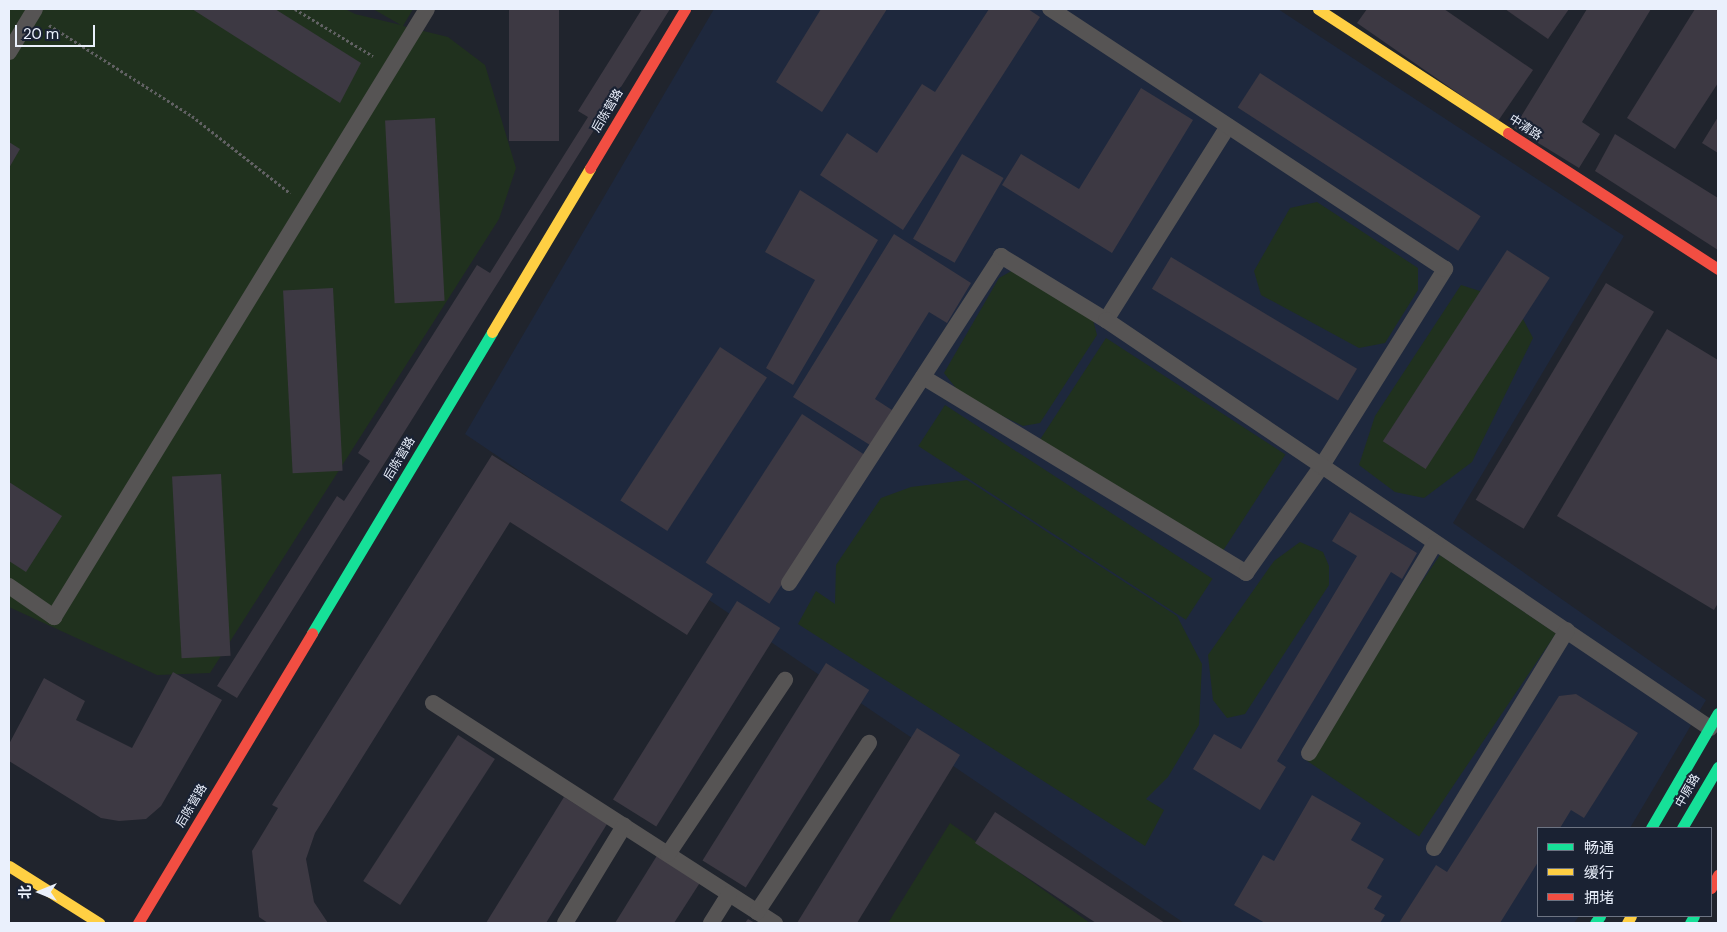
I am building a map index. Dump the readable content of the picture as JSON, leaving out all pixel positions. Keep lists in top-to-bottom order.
{
  "streets": {
    "street": ["后陈营路", "中清路", "中原路"]
  },
  "legend": ["畅通", "缓行", "拥堵"],
  "scale_bar": "20 m",
  "north": "left"
}
